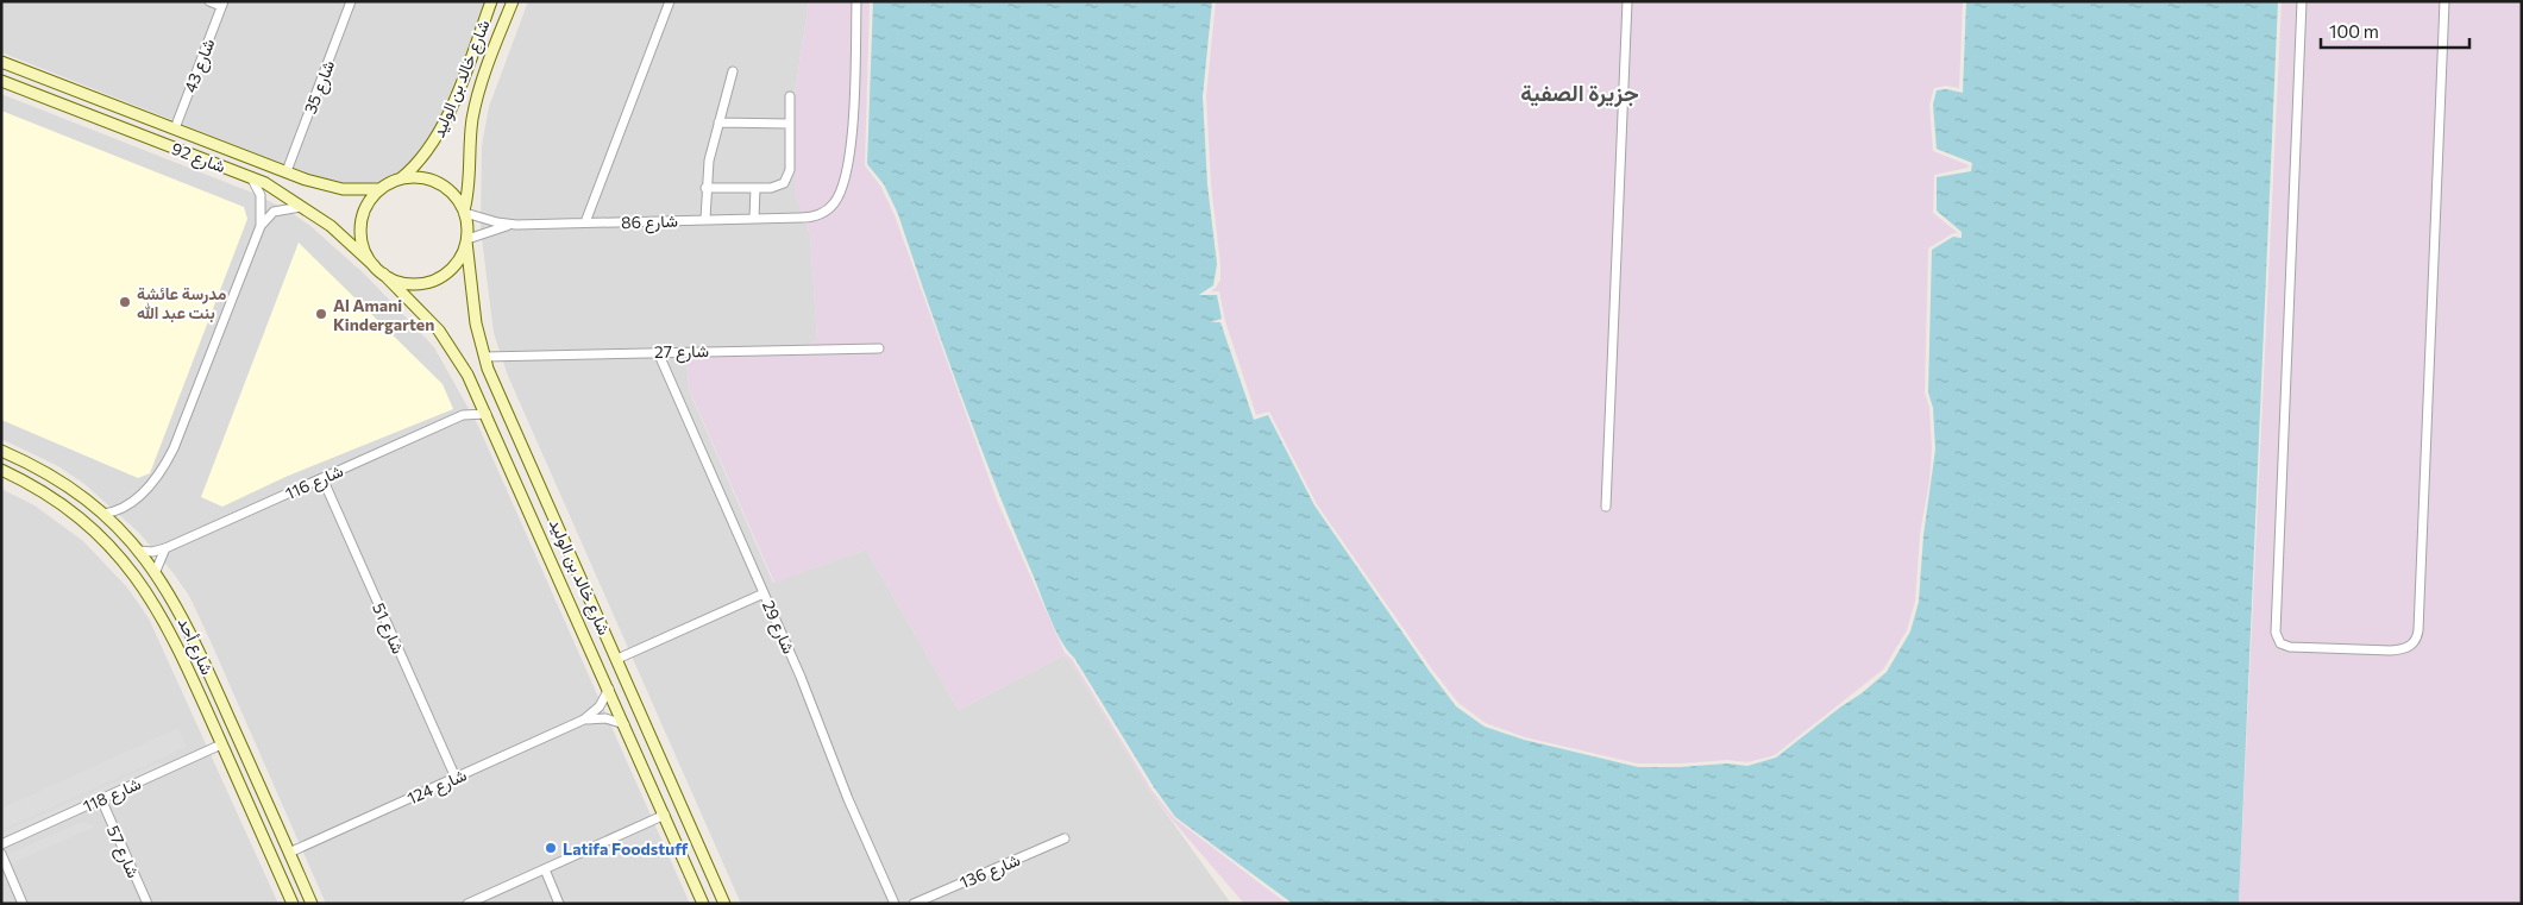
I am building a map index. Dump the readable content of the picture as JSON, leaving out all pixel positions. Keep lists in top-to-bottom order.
{
  "streets": {
    "main road": ["شارع خالد بن الوليد", "شارع 92", "شارع أحد"],
    "street": [
      "شارع 43",
      "شارع 35",
      "شارع 86",
      "شارع 27",
      "شارع 116",
      "شارع 29",
      "شارع 51",
      "شارع 124",
      "شارع 118",
      "شارع 57",
      "شارع 136"
    ]
  },
  "crossings": [
    ["شارع 43", "شارع 92"],
    ["شارع خالد بن الوليد", "شارع 92"],
    ["شارع خالد بن الوليد", "شارع 86"],
    ["شارع خالد بن الوليد", "شارع 27"],
    ["شارع خالد بن الوليد", "شارع 116"],
    ["شارع خالد بن الوليد", "شارع 124"],
    ["شارع 35", "شارع 92"],
    ["شارع 92", "شارع 86"],
    ["شارع 27", "شارع 29"],
    ["شارع 116", "شارع 51"],
    ["شارع 116", "شارع أحد"],
    ["شارع 51", "شارع 124"],
    ["شارع أحد", "شارع 124"],
    ["شارع أحد", "شارع 118"],
    ["شارع 118", "شارع 57"]
  ],
  "districts": ["جزيرة الصفية"],
  "places": ["مدرسة عائشة بنت عبد الله", "Al Amani Kindergarten", "Latifa Foodstuff"],
  "scale_bar": "100 m"
}
